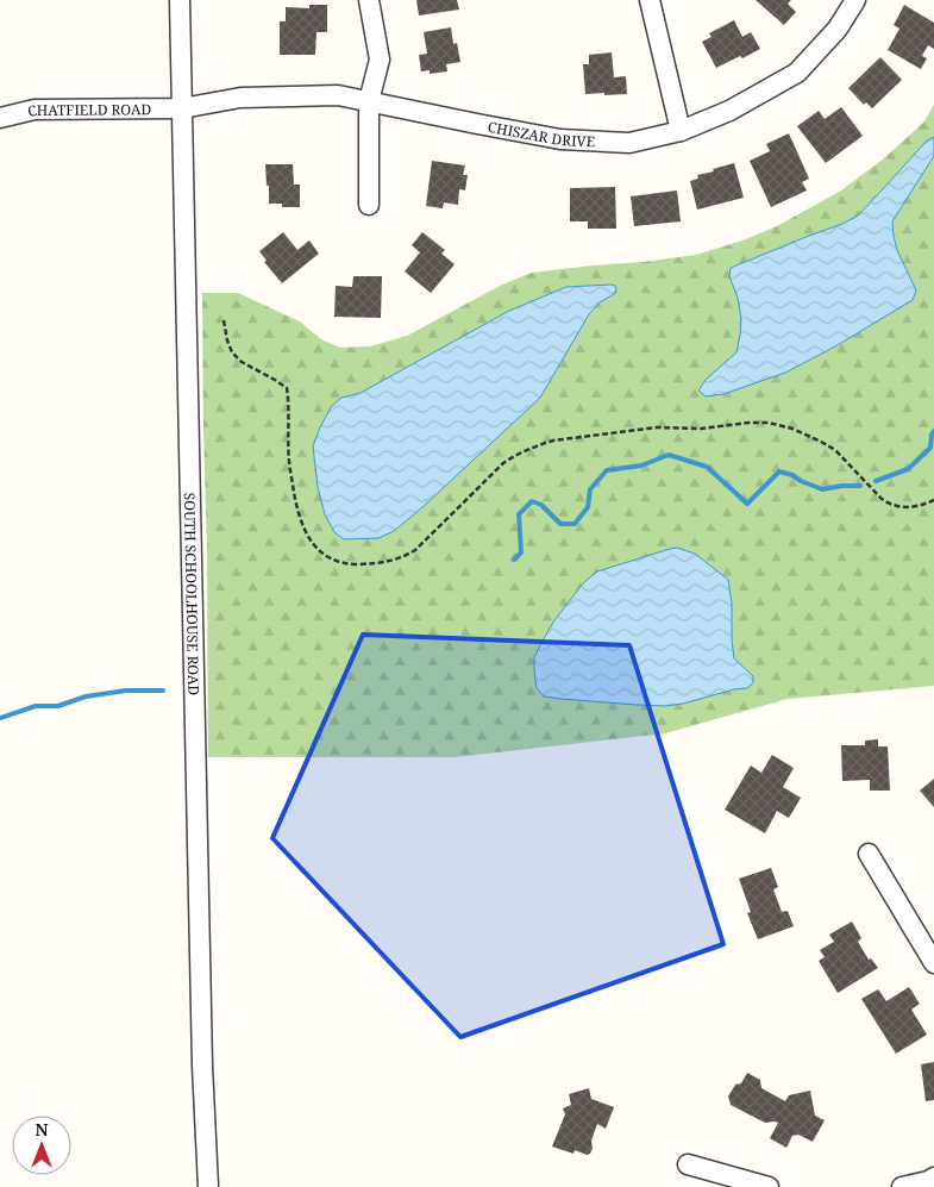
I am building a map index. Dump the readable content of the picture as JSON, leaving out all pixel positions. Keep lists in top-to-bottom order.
{
  "streets": {
    "street": ["CHATFIELD ROAD", "CHISZAR DRIVE", "SOUTH SCHOOLHOUSE ROAD"]
  },
  "crossings": [
    ["CHATFIELD ROAD", "CHISZAR DRIVE"],
    ["CHATFIELD ROAD", "SOUTH SCHOOLHOUSE ROAD"],
    ["CHISZAR DRIVE", "SOUTH SCHOOLHOUSE ROAD"]
  ],
  "north": "top"
}
